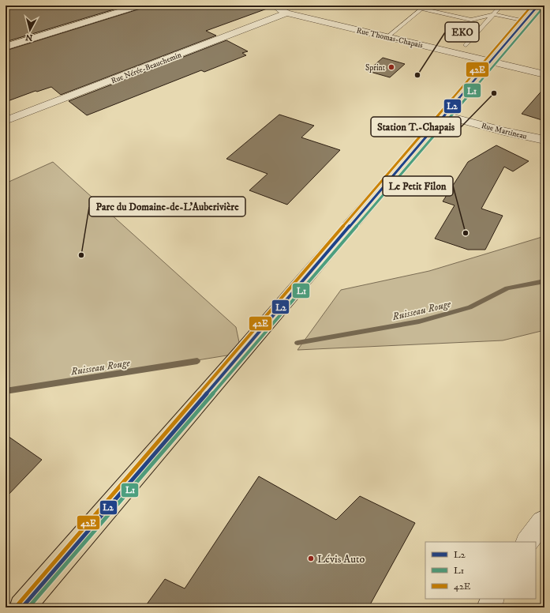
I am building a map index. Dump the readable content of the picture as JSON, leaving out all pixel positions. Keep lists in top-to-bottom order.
{
  "streets": {
    "street": ["Rue Thomas-Chapais", "Rue Nérée-Beauchemin", "Rue Martineau"]
  },
  "crossings": [
    ["Rue Thomas-Chapais", "Rue Nérée-Beauchemin"]
  ],
  "water": ["Ruisseau Rouge"],
  "places": [
    "Sprint",
    "EKO",
    "Station T.-Chapais",
    "Le Petit Filon",
    "Parc du Domaine-de-L'Auberivière",
    "Lévis Auto"
  ],
  "lines": ["transit line L2", "transit line 42E", "transit line L1"],
  "legend": ["L2", "L1", "42E"],
  "north": "bottom"
}
